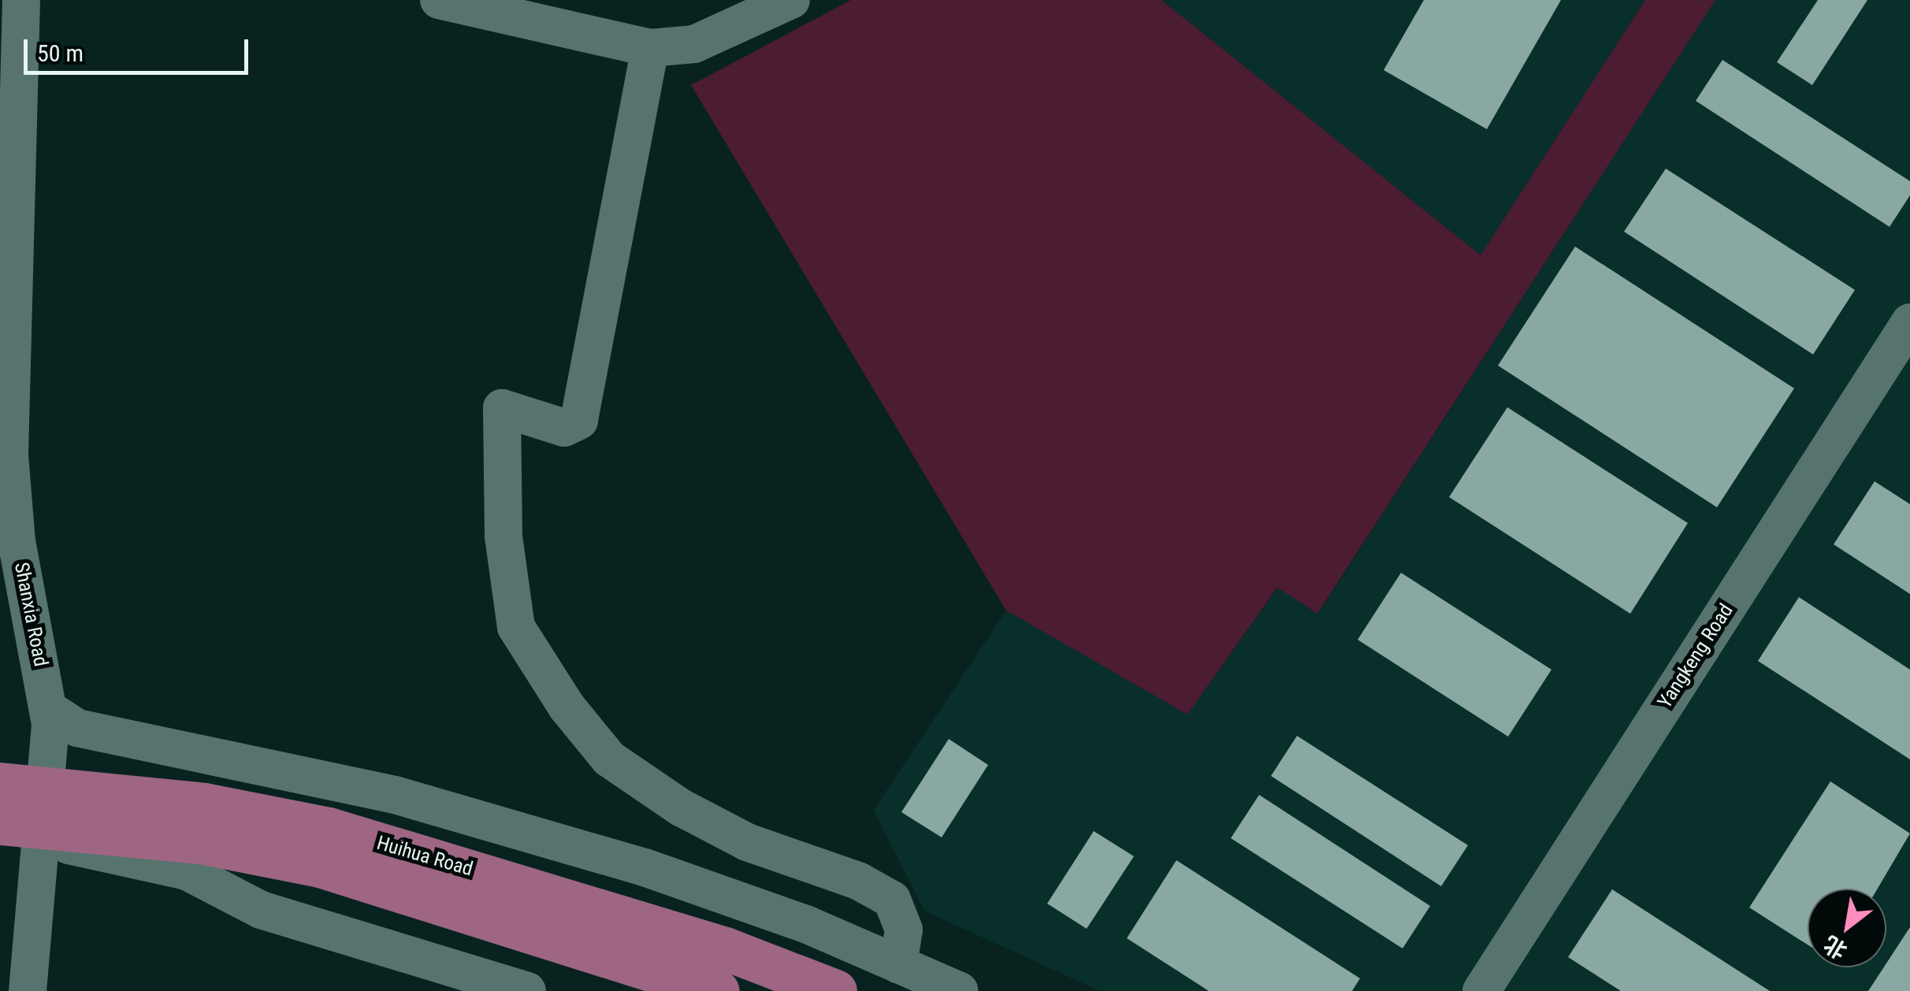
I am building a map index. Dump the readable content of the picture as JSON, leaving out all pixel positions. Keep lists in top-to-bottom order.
{
  "streets": {
    "main road": ["Huihua Road"],
    "street": ["Shanxia Road", "Yangkeng Road"]
  },
  "scale_bar": "50 m",
  "north": "bottom left"
}
